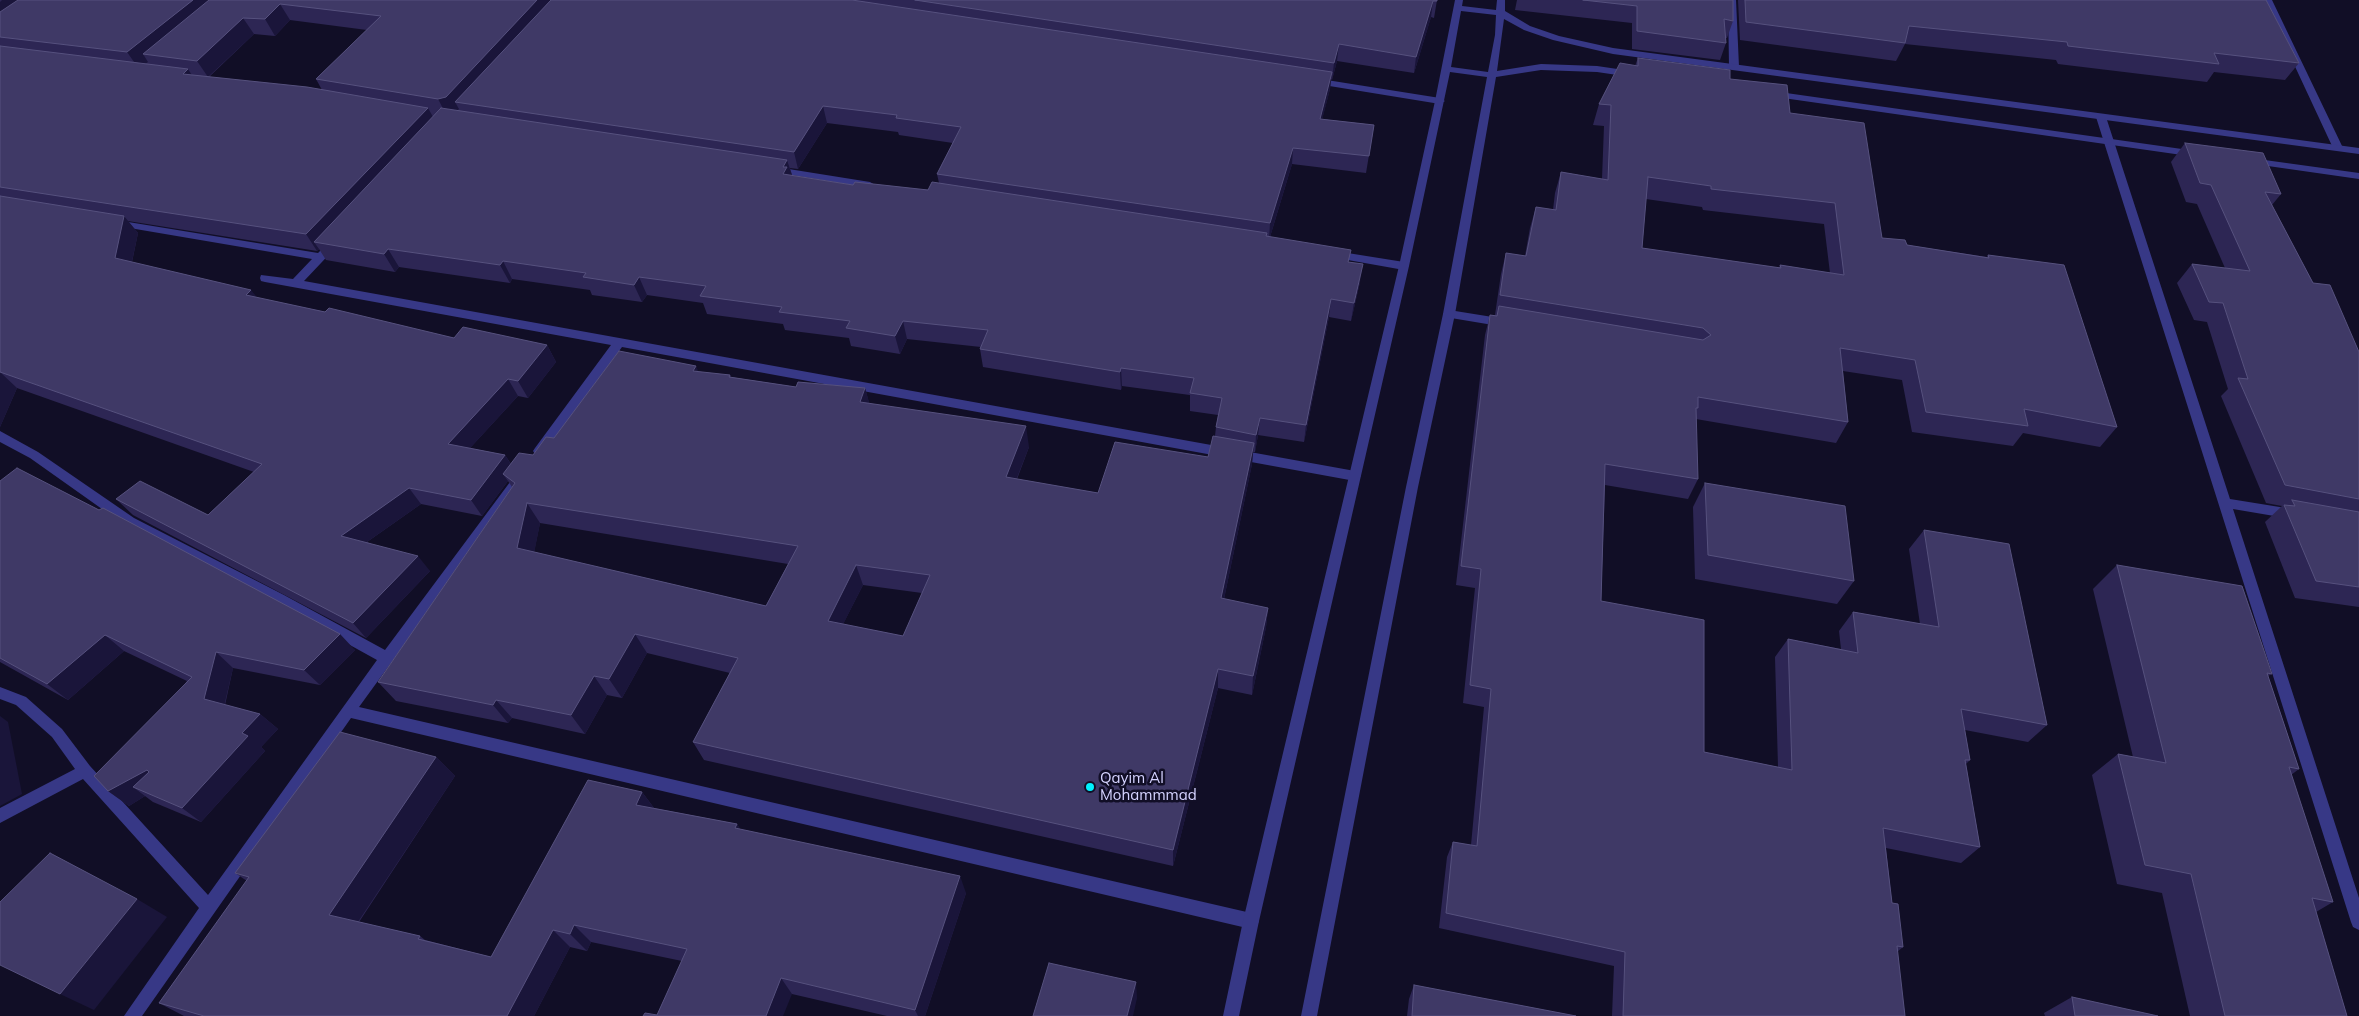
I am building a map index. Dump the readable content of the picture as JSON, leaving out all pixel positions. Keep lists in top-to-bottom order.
{
  "places": ["Qayim Al Mohammmad"]
}
